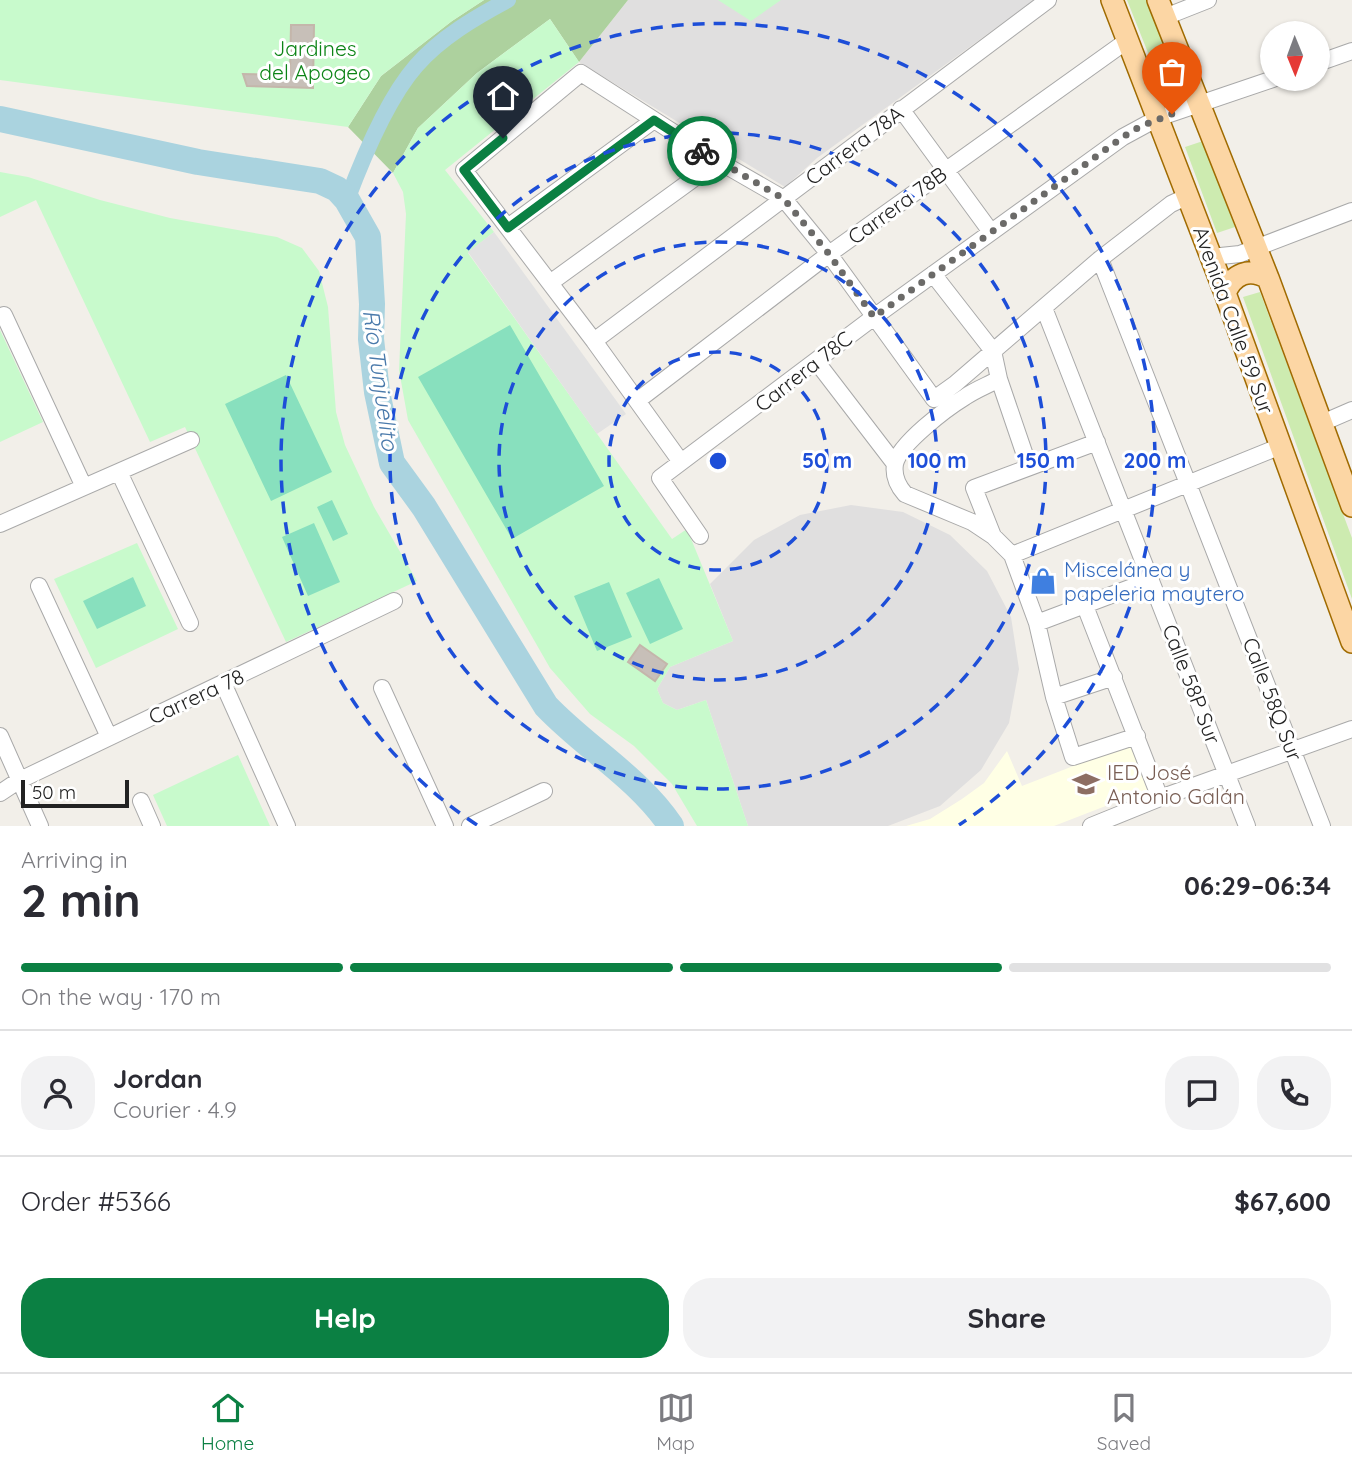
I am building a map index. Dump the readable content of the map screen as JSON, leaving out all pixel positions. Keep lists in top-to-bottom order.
{
  "streets": {
    "main road": ["Avenida Calle 59 Sur"],
    "street": [
      "Carrera 78A",
      "Carrera 78B",
      "Carrera 78C",
      "Calle 58P Sur",
      "Carrera 78",
      "Calle 58Q Sur"
    ]
  },
  "crossings": [
    ["Carrera 78B", "Avenida Calle 59 Sur"],
    ["Avenida Calle 59 Sur", "Carrera 78C"]
  ],
  "water": ["Río Tunjuelito"],
  "parks": ["Jardines del Apogeo"],
  "places": {
    "shop": ["Miscelánea y papeleria maytero"],
    "school or university": ["IED José Antonio Galán"]
  },
  "scale_bar": "50 m",
  "north": "bottom",
  "page": {
    "scale": "50 m",
    "heading": ["2 min", "Arriving in", "06:29–06:34"],
    "panel": [
      "Jordan",
      "Courier · 4.9",
      "Order #5366",
      "$67,600"
    ],
    "bar": "On the way · 170 m",
    "buttons": ["Help", "Share"],
    "tabs": ["Home", "Map", "Saved"]
  },
  "rings": [
    "50 m",
    "100 m",
    "150 m",
    "200 m"
  ]
}
